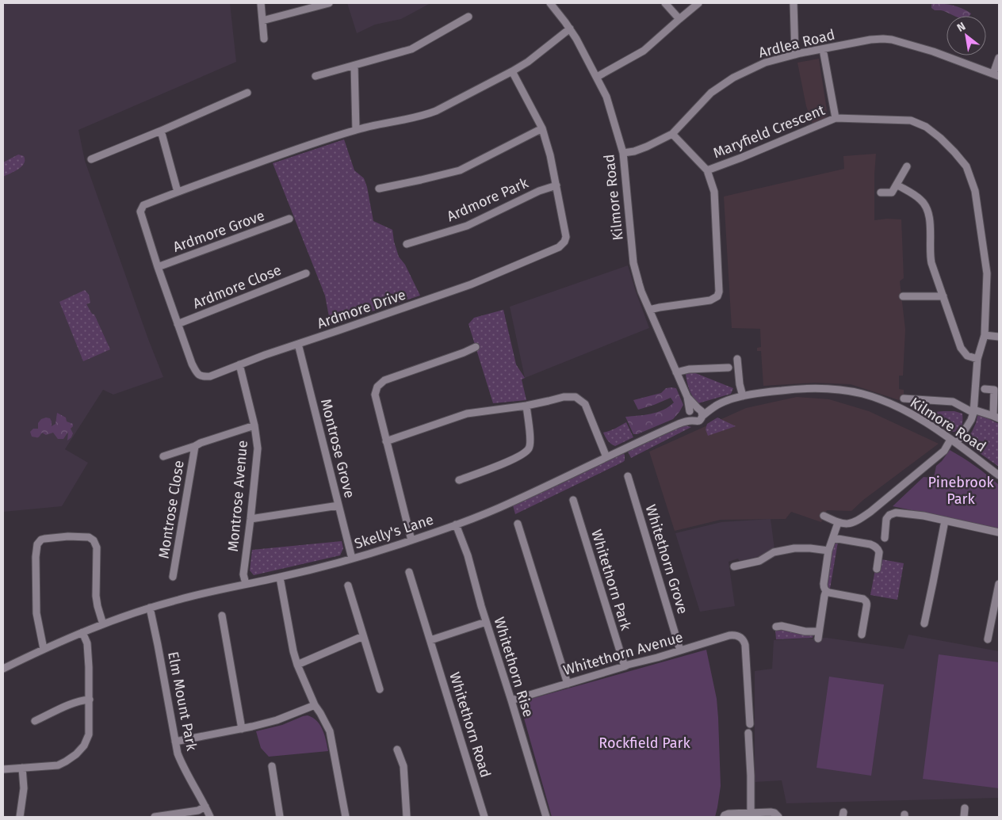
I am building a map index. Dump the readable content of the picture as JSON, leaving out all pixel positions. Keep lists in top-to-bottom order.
{
  "streets": {
    "street": [
      "Ardlea Road",
      "Maryfield Crescent",
      "Kilmore Road",
      "Ardmore Park",
      "Ardmore Grove",
      "Ardmore Close",
      "Ardmore Drive",
      "Montrose Grove",
      "Montrose Avenue",
      "Montrose Close",
      "Skelly's Lane",
      "Whitethorn Grove",
      "Whitethorn Park",
      "Whitethorn Avenue",
      "Whitethorn Rise",
      "Elm Mount Park",
      "Whitethorn Road"
    ]
  },
  "crossings": [
    ["Ardlea Road", "Kilmore Road"],
    ["Maryfield Crescent", "Kilmore Road"],
    ["Kilmore Road", "Ardmore Drive"],
    ["Kilmore Road", "Skelly's Lane"],
    ["Ardmore Park", "Ardmore Drive"],
    ["Ardmore Grove", "Ardmore Drive"],
    ["Ardmore Close", "Ardmore Drive"],
    ["Ardmore Drive", "Montrose Grove"],
    ["Ardmore Drive", "Montrose Avenue"],
    ["Montrose Grove", "Skelly's Lane"],
    ["Montrose Avenue", "Skelly's Lane"],
    ["Skelly's Lane", "Whitethorn Rise"],
    ["Skelly's Lane", "Elm Mount Park"],
    ["Whitethorn Grove", "Whitethorn Avenue"],
    ["Whitethorn Park", "Whitethorn Avenue"],
    ["Whitethorn Avenue", "Whitethorn Rise"]
  ],
  "parks": ["Pinebrook Park", "Rockfield Park"],
  "north": "top left"
}
